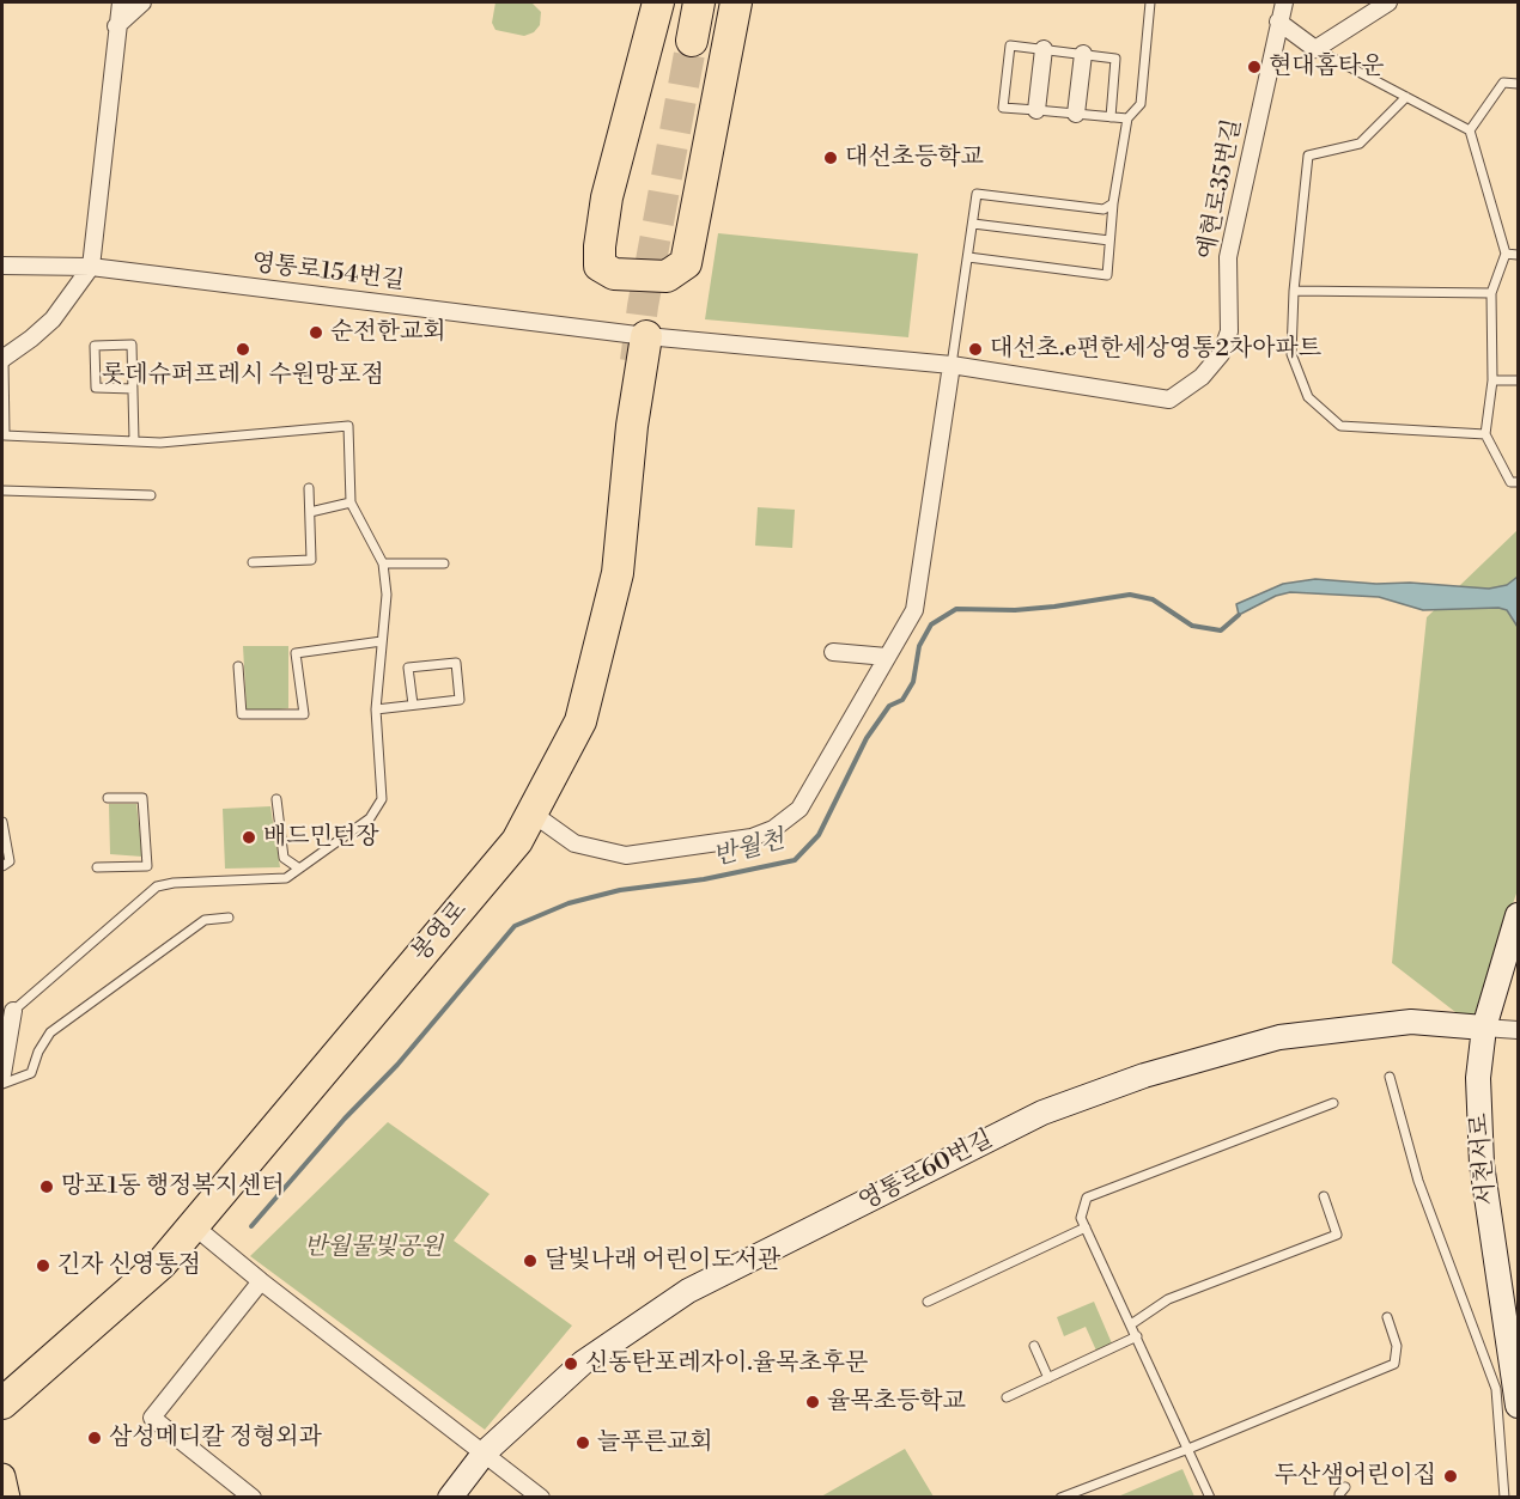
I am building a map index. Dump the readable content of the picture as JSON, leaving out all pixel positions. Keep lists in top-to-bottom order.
{
  "streets": {
    "highway": ["봉영로"],
    "street": [
      "예현로35번길",
      "영통로154번길",
      "서천서로",
      "영통로60번길"
    ]
  },
  "crossings": [
    ["예현로35번길", "영통로154번길"],
    ["예현로35번길", "봉영로"],
    ["영통로154번길", "봉영로"],
    ["서천서로", "영통로60번길"]
  ],
  "water": ["반월천"],
  "parks": ["반월물빛공원"],
  "places": [
    "현대홈타운",
    "대선초등학교",
    "순전한교회",
    "롯데슈퍼프레시 수원망포점",
    "대선초.e편한세상영통2차아파트",
    "배드민턴장",
    "망포1동 행정복지센터",
    "달빛나래 어린이도서관",
    "긴자 신영통점",
    "신동탄포레자이.율목초후문",
    "율목초등학교",
    "삼성메디칼 정형외과",
    "늘푸른교회",
    "두산샘어린이집"
  ]
}
